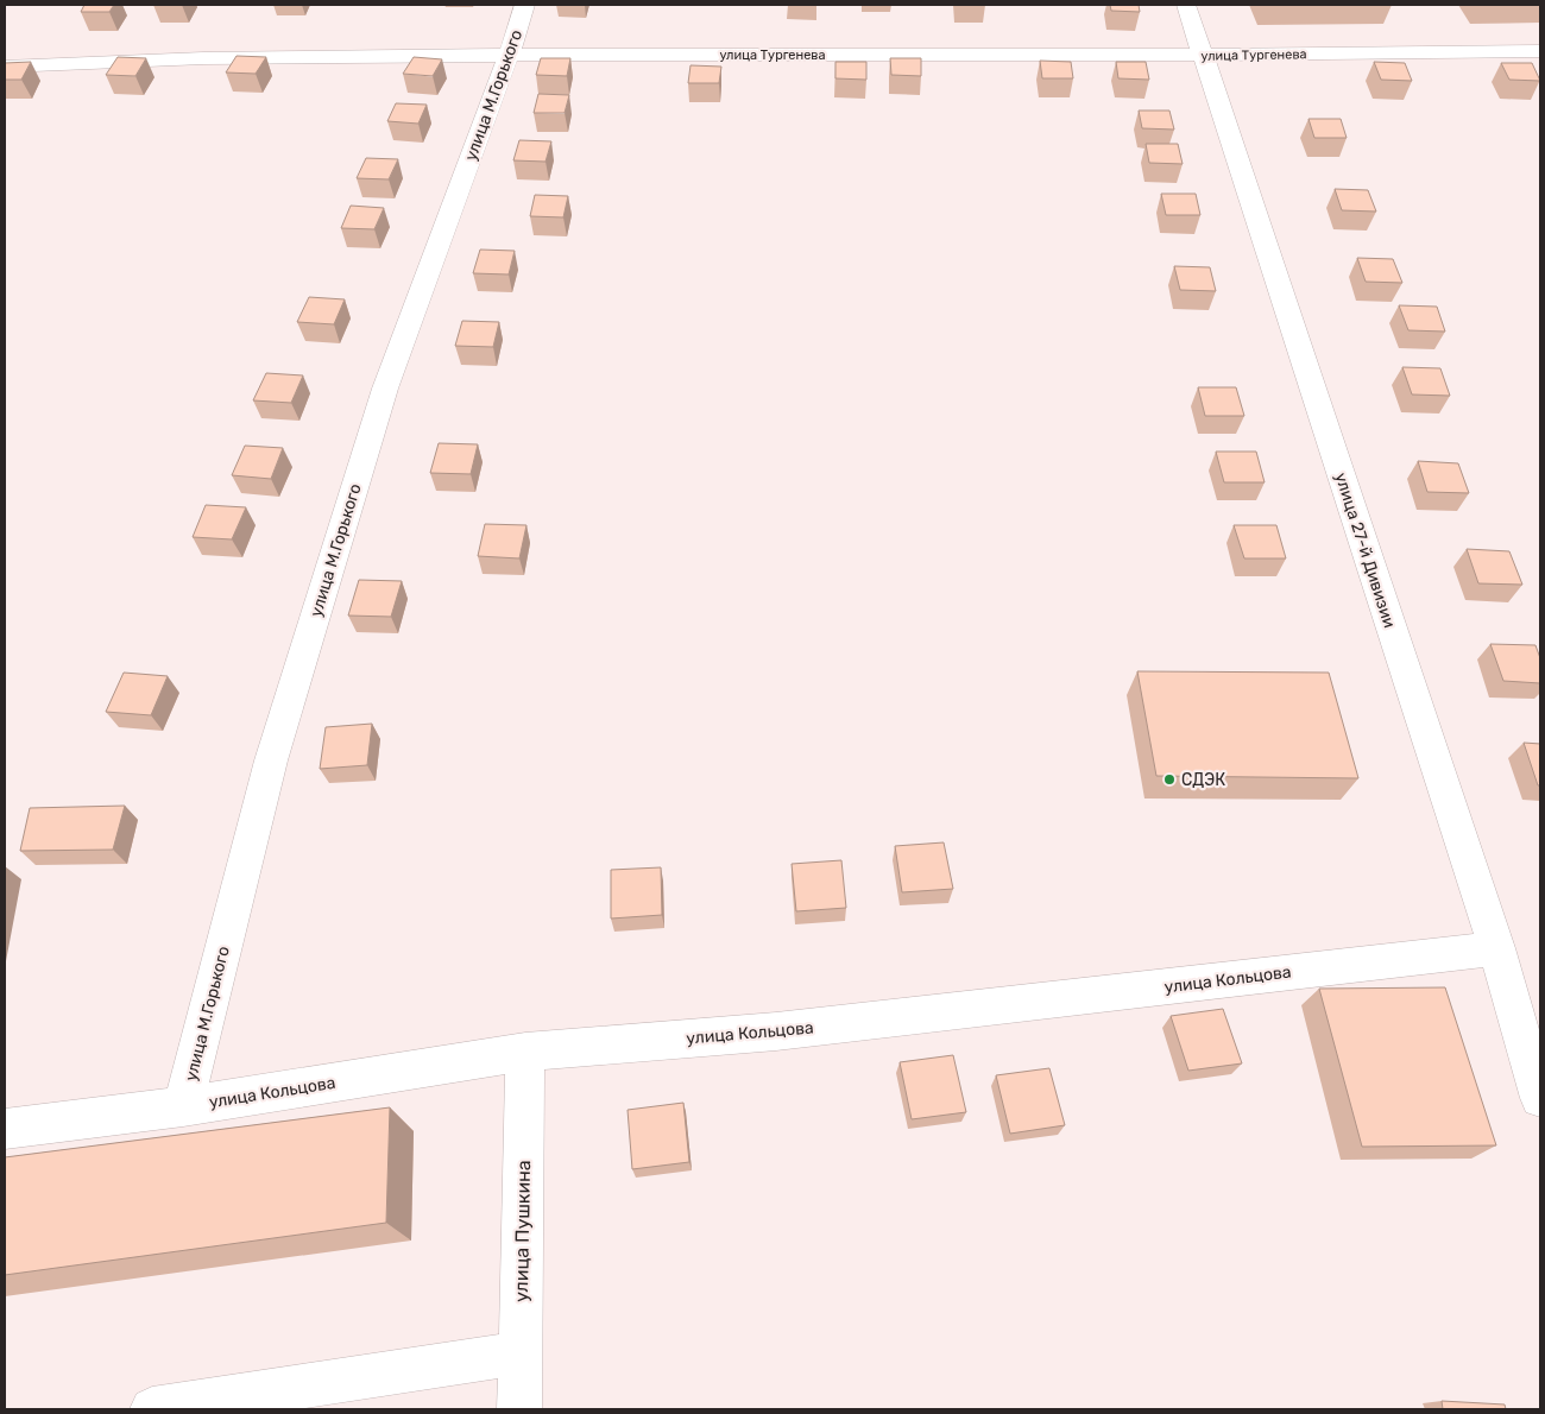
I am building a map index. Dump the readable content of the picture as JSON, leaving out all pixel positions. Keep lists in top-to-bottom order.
{
  "streets": {
    "street": [
      "улица Тургенева",
      "улица М.Горького",
      "улица 27-й Дивизии",
      "улица Кольцова",
      "улица Пушкина"
    ]
  },
  "crossings": [
    ["улица Тургенева", "улица М.Горького"],
    ["улица Тургенева", "улица 27-й Дивизии"],
    ["улица М.Горького", "улица Кольцова"],
    ["улица 27-й Дивизии", "улица Кольцова"],
    ["улица Кольцова", "улица Пушкина"]
  ],
  "places": ["СДЭК"]
}
